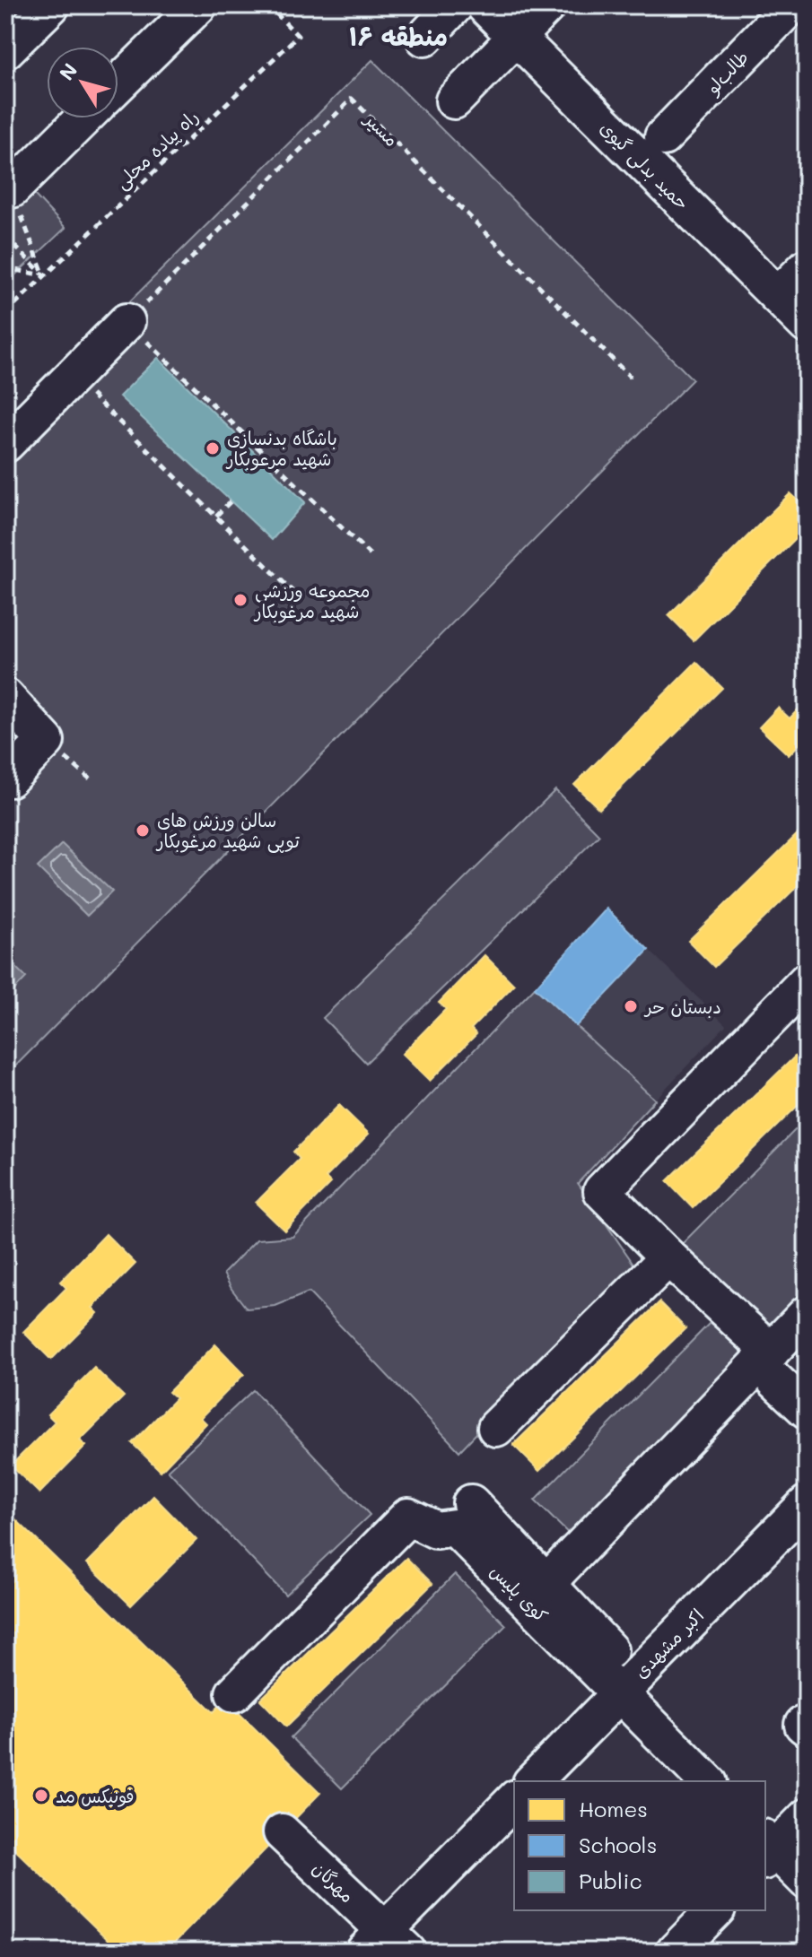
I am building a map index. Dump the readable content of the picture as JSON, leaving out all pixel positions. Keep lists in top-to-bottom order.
{
  "streets": {
    "street": [
      "طالب‌لو",
      "حمید بدلی گیوی",
      "کوی پلیس",
      "اکبر مشهدی",
      "مهرگان"
    ],
    "path": ["مسیر", "راه پیاده محلی"]
  },
  "crossings": [
    ["کوی پلیس", "اکبر مشهدی"]
  ],
  "districts": ["منطقه ۱۶"],
  "places": [
    "باشگاه بدنسازی شهید مرعوبکار",
    "مجموعه ورزشی شهید مرغوبکار",
    "سالن ورزش های توپی شهید مرغوبکار",
    "دبستان حر",
    "فونیکس مد"
  ],
  "legend": ["Homes", "Schools", "Public"],
  "north": "top left"
}
